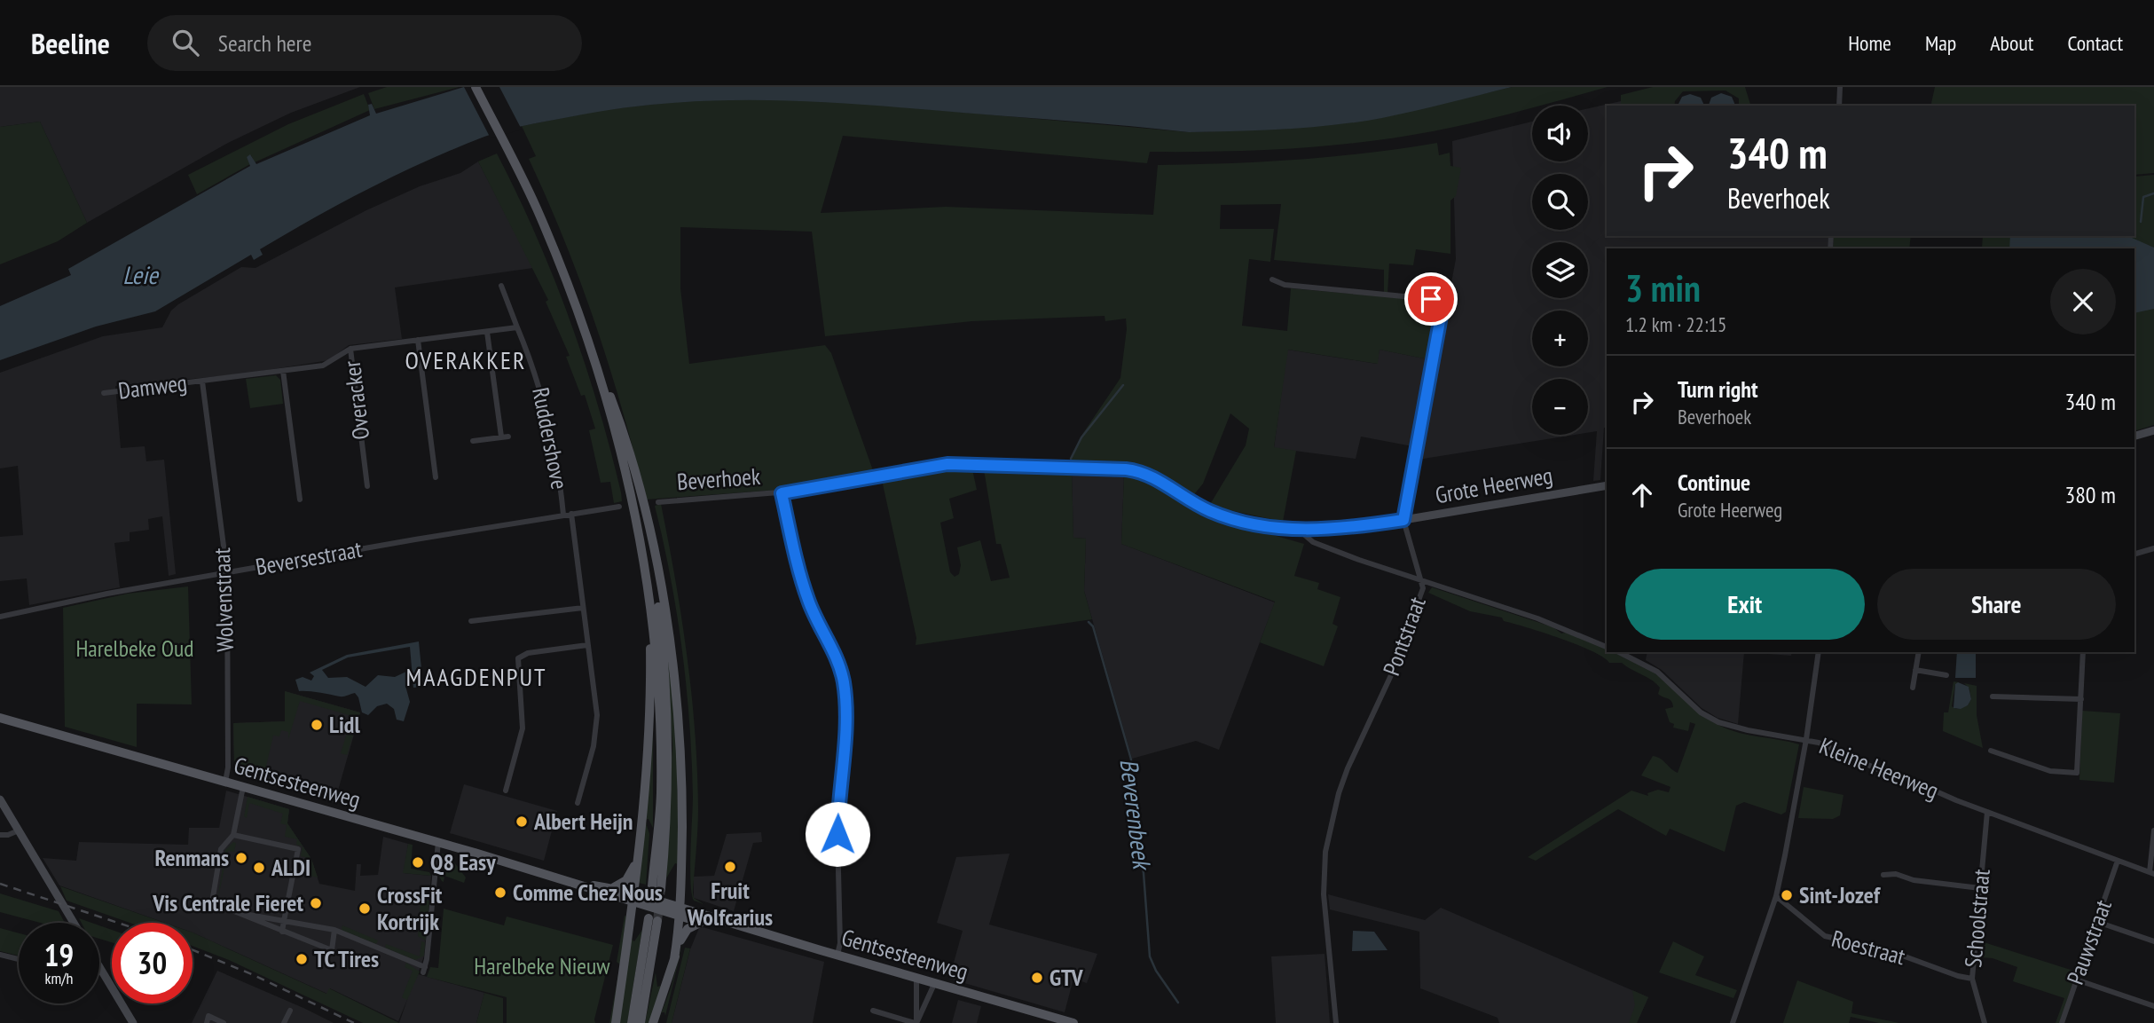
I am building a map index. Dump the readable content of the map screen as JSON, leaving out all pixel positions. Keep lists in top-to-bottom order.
{
  "streets": {
    "main road": ["Gentsesteenweg"],
    "street": [
      "Damweg",
      "Overacker",
      "Ruddershove",
      "Beverhoek",
      "Grote Heerweg",
      "Beversestraat",
      "Wolvenstraat",
      "Pontstraat",
      "Kleine Heerweg",
      "Schoolstraat",
      "Pauwstraat",
      "Roestraat"
    ]
  },
  "crossings": [
    ["Damweg", "Overacker"],
    ["Damweg", "Wolvenstraat"],
    ["Overacker", "Wolvenstraat"],
    ["Ruddershove", "Beversestraat"],
    ["Beverhoek", "Grote Heerweg"],
    ["Beverhoek", "Gentsesteenweg"],
    ["Grote Heerweg", "Pontstraat"],
    ["Beversestraat", "Wolvenstraat"],
    ["Wolvenstraat", "Gentsesteenweg"],
    ["Kleine Heerweg", "Schoolstraat"],
    ["Kleine Heerweg", "Pauwstraat"],
    ["Schoolstraat", "Roestraat"]
  ],
  "districts": ["OVERAKKER", "MAAGDENPUT"],
  "water": ["Leie", "Beverenbeek"],
  "parks": ["Harelbeke Oud", "Harelbeke Nieuw"],
  "places": [
    "Lidl",
    "Albert Heijn",
    "Renmans",
    "Q8 Easy",
    "Fruit Wolfcarius",
    "ALDI",
    "Comme Chez Nous",
    "Sint-Jozef",
    "Vis Centrale Fieret",
    "CrossFit Kortrijk",
    "TC Tires",
    "GTV"
  ],
  "page": {
    "header": "Beeline",
    "search": "Search here",
    "nav": [
      "Home",
      "Map",
      "About",
      "Contact"
    ],
    "map_buttons": ["+", "−"],
    "turn": ["340 m", "Beverhoek"],
    "heading": ["3 min", "1.2 km · 22:15"],
    "list": [
      {
        "name": "Turn right",
        "note": "Beverhoek",
        "value": "340 m"
      },
      {
        "name": "Continue",
        "note": "Grote Heerweg",
        "value": "380 m"
      }
    ],
    "buttons": ["Exit", "Share"],
    "speed": "19 km/h",
    "limit": "30"
  }
}
